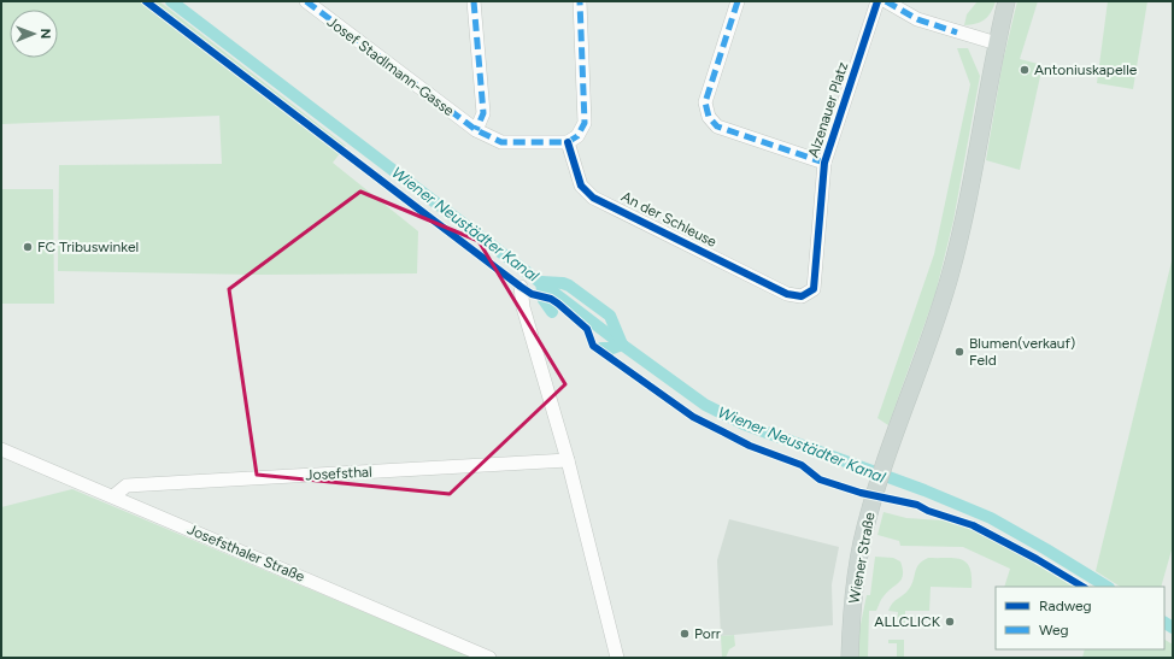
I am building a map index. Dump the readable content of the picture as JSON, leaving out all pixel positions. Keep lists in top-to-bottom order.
{
  "streets": {
    "main road": ["Wiener Straße"],
    "street": [
      "Josef Stadlmann-Gasse",
      "Alzenauer Platz",
      "An der Schleuse",
      "Josefsthal",
      "Josefsthaler Straße"
    ]
  },
  "crossings": [
    ["Josef Stadlmann-Gasse", "An der Schleuse"],
    ["Alzenauer Platz", "An der Schleuse"],
    ["Josefsthal", "Josefsthaler Straße"]
  ],
  "water": ["Wiener Neustädter Kanal"],
  "places": [
    "Antoniuskapelle",
    "FC Tribuswinkel",
    "Blumen(verkauf) Feld",
    "ALLCLICK",
    "Porr"
  ],
  "legend": ["Radweg", "Weg"],
  "north": "right"
}
